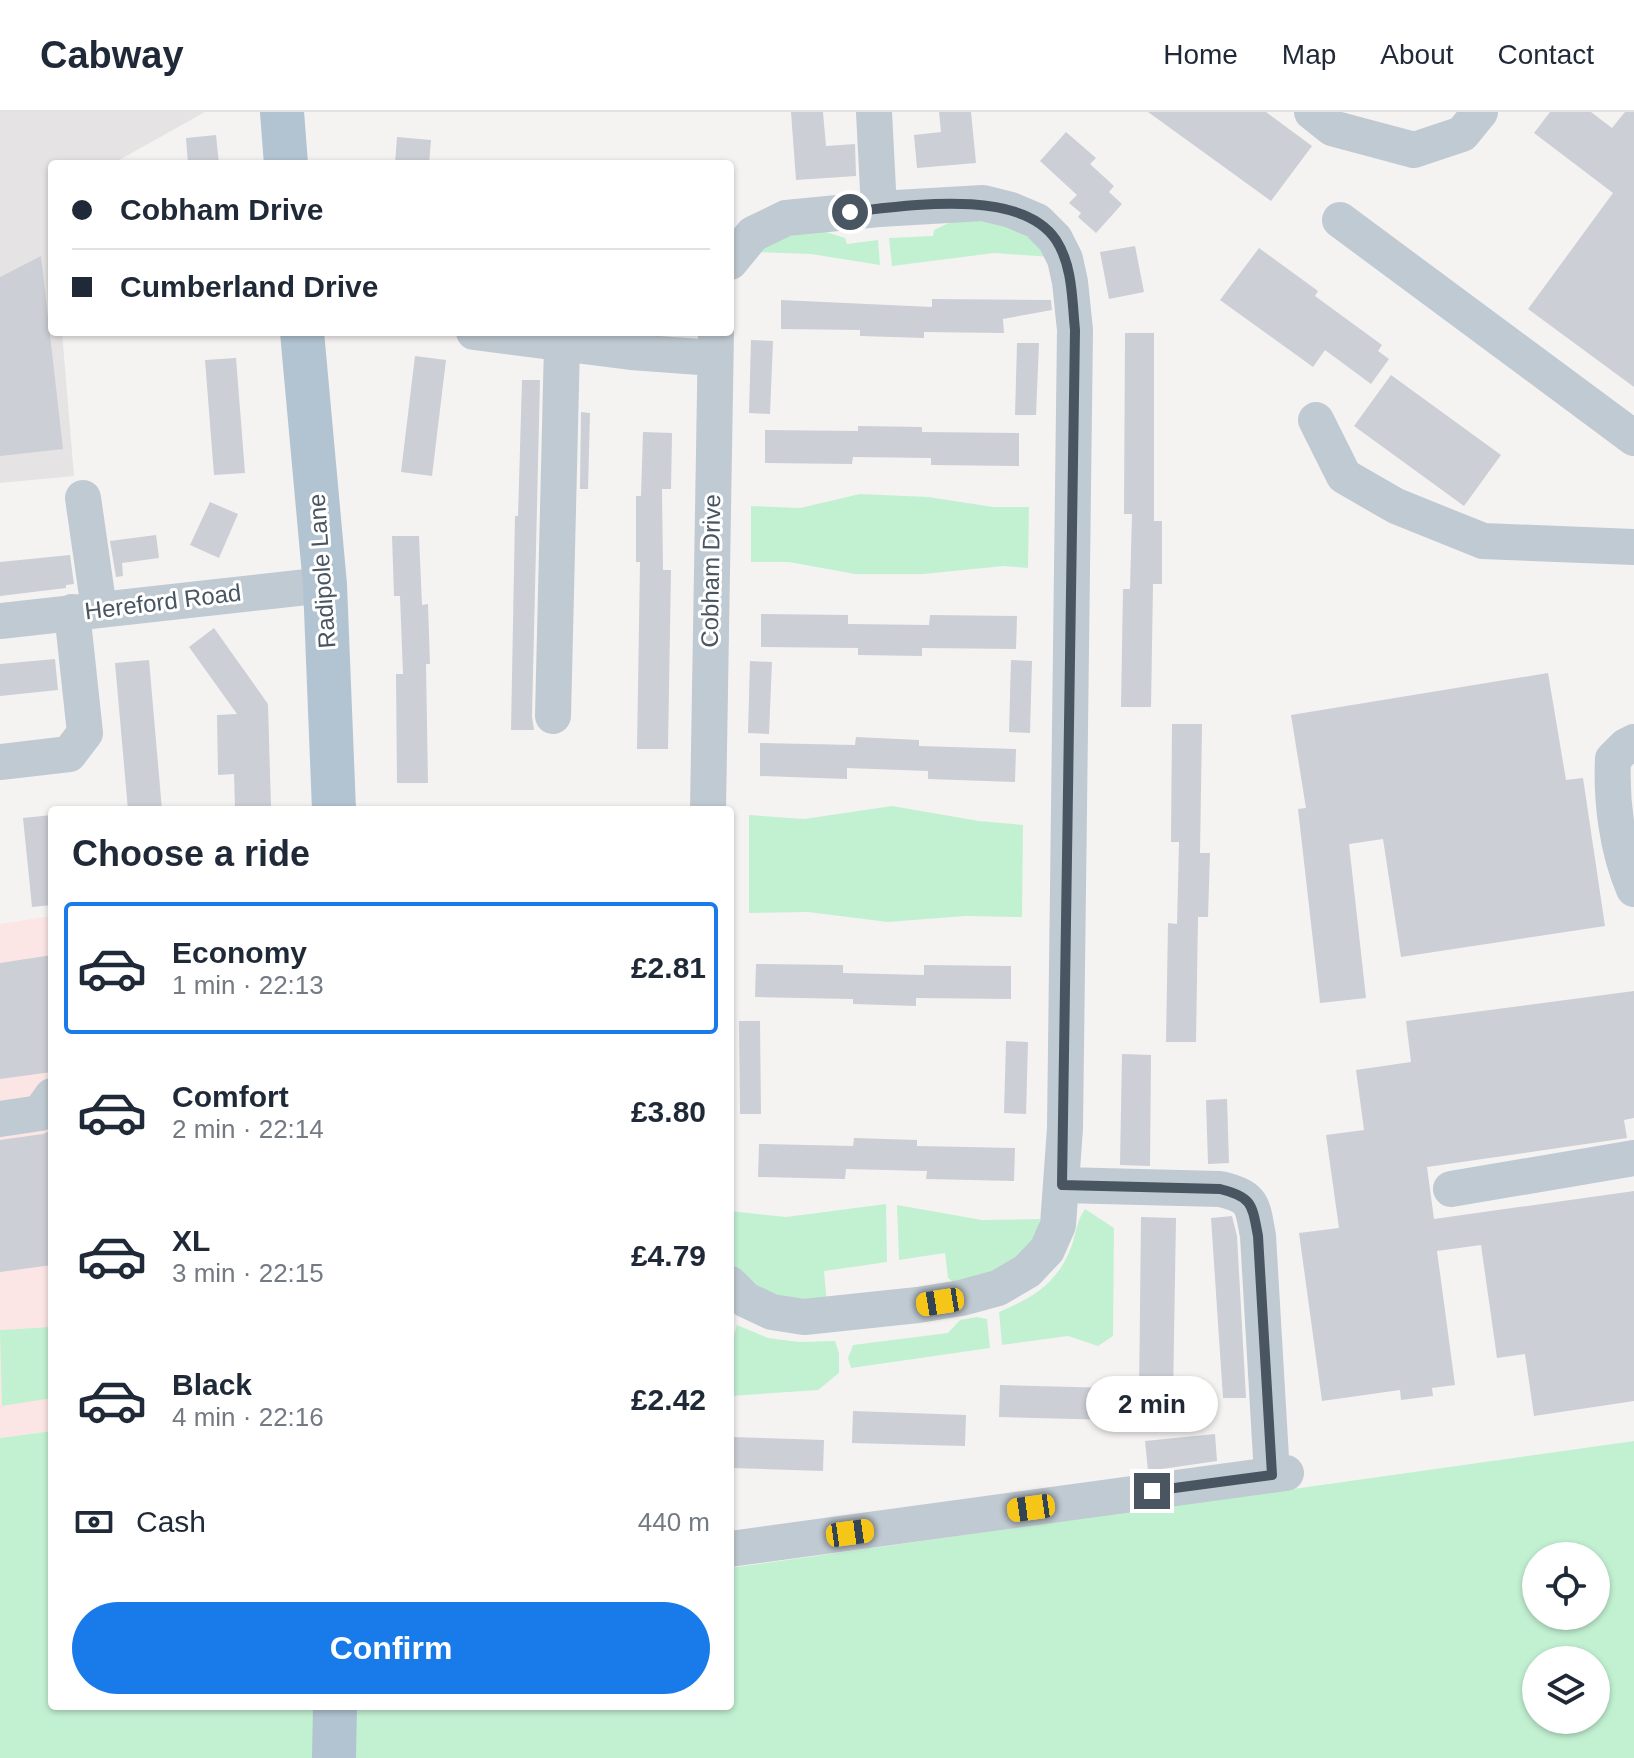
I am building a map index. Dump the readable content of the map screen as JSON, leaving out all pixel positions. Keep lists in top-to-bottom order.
{
  "streets": {
    "main road": ["Radipole Lane"],
    "street": ["Cobham Drive", "Hereford Road"]
  },
  "crossings": [
    ["Radipole Lane", "Hereford Road"]
  ],
  "page": {
    "header": "Cabway",
    "nav": [
      "Home",
      "Map",
      "About",
      "Contact"
    ],
    "banner": ["Cobham Drive", "Cumberland Drive"],
    "heading": "Choose a ride",
    "list": [
      {
        "name": "Economy",
        "note": "1 min · 22:13",
        "value": "£2.81"
      },
      {
        "name": "Comfort",
        "note": "2 min · 22:14",
        "value": "£3.80"
      },
      {
        "name": "XL",
        "note": "3 min · 22:15",
        "value": "£4.79"
      },
      {
        "name": "Black",
        "note": "4 min · 22:16",
        "value": "£2.42"
      }
    ],
    "bubble": "2 min",
    "pay": ["Cash", "440 m"],
    "buttons": "Confirm"
  }
}
